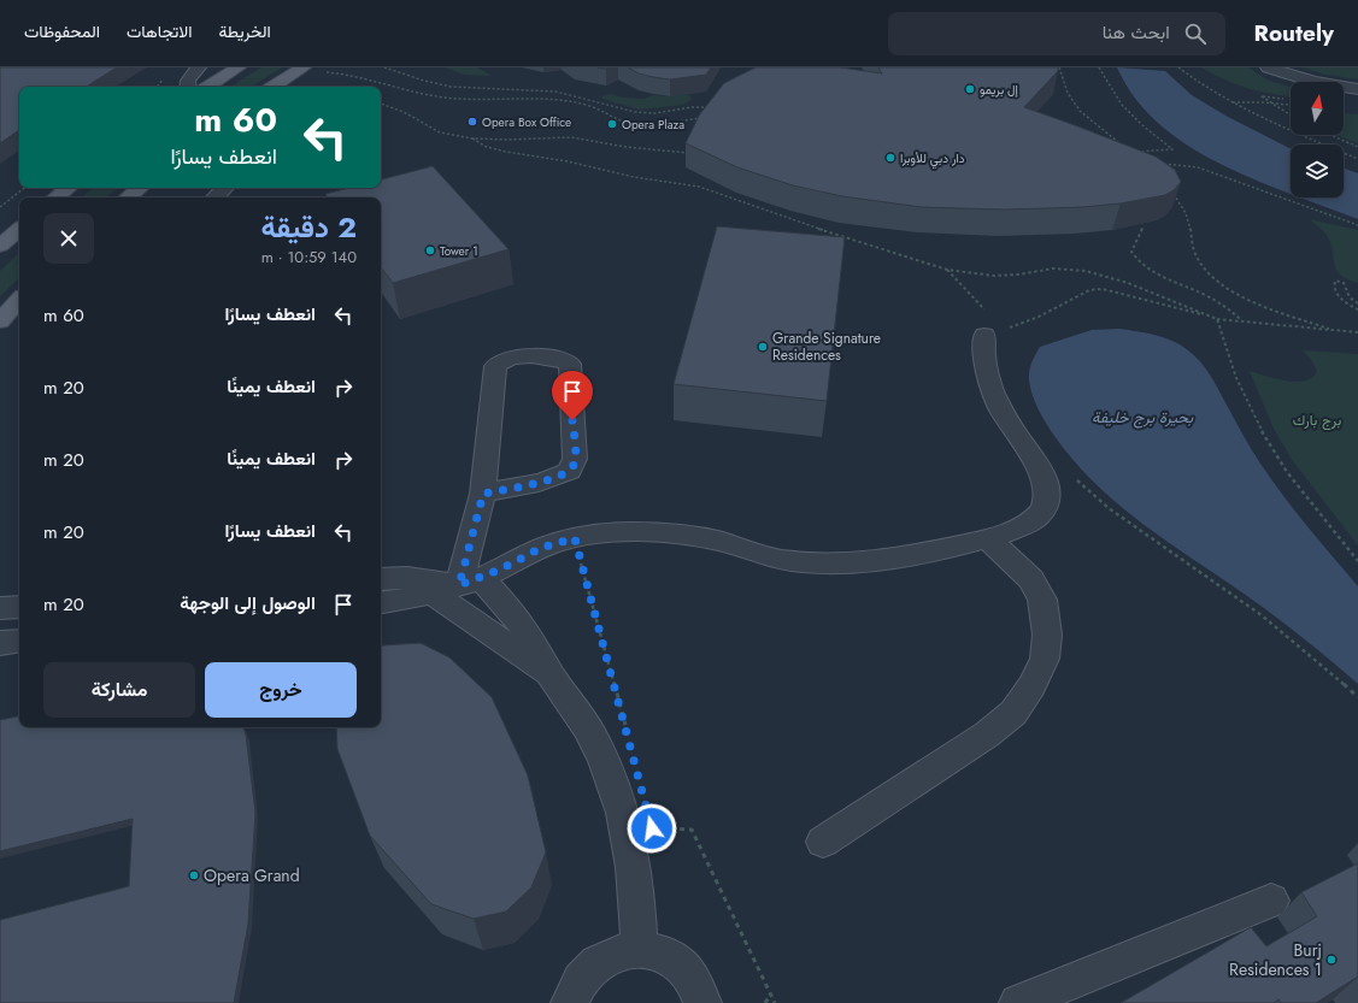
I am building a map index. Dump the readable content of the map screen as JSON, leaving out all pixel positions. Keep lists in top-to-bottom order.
{
  "water": ["بحيرة برج خليفة"],
  "parks": ["برج بارك"],
  "places": [
    "إل بريمو",
    "Opera Box Office",
    "Opera Plaza",
    "دار دبي للأوبرا",
    "Tower 1",
    "Grande Signature Residences",
    "Opera Grand",
    "Burj Residences 1"
  ],
  "north": "top",
  "page": {
    "header": "Routely",
    "search": "ابحث هنا",
    "nav": ["الخريطة", "الاتجاهات", "المحفوظات"],
    "turn": ["60 m", "انعطف يسارًا"],
    "heading": ["2 دقيقة", "140 m · 10:59"],
    "list": [
      {
        "name": "انعطف يسارًا",
        "value": "60 m"
      },
      {
        "name": "انعطف يمينًا",
        "value": "20 m"
      },
      {
        "name": "انعطف يمينًا",
        "value": "20 m"
      },
      {
        "name": "انعطف يسارًا",
        "value": "20 m"
      },
      {
        "name": "الوصول إلى الوجهة",
        "value": "20 m"
      }
    ],
    "buttons": ["خروج", "مشاركة"]
  }
}
